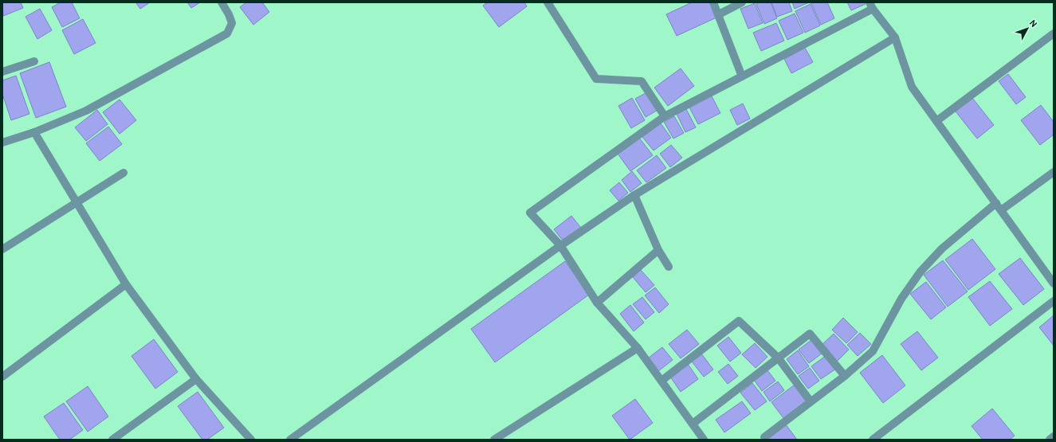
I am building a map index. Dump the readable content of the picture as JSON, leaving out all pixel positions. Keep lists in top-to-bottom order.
{
  "north": "top right"
}
